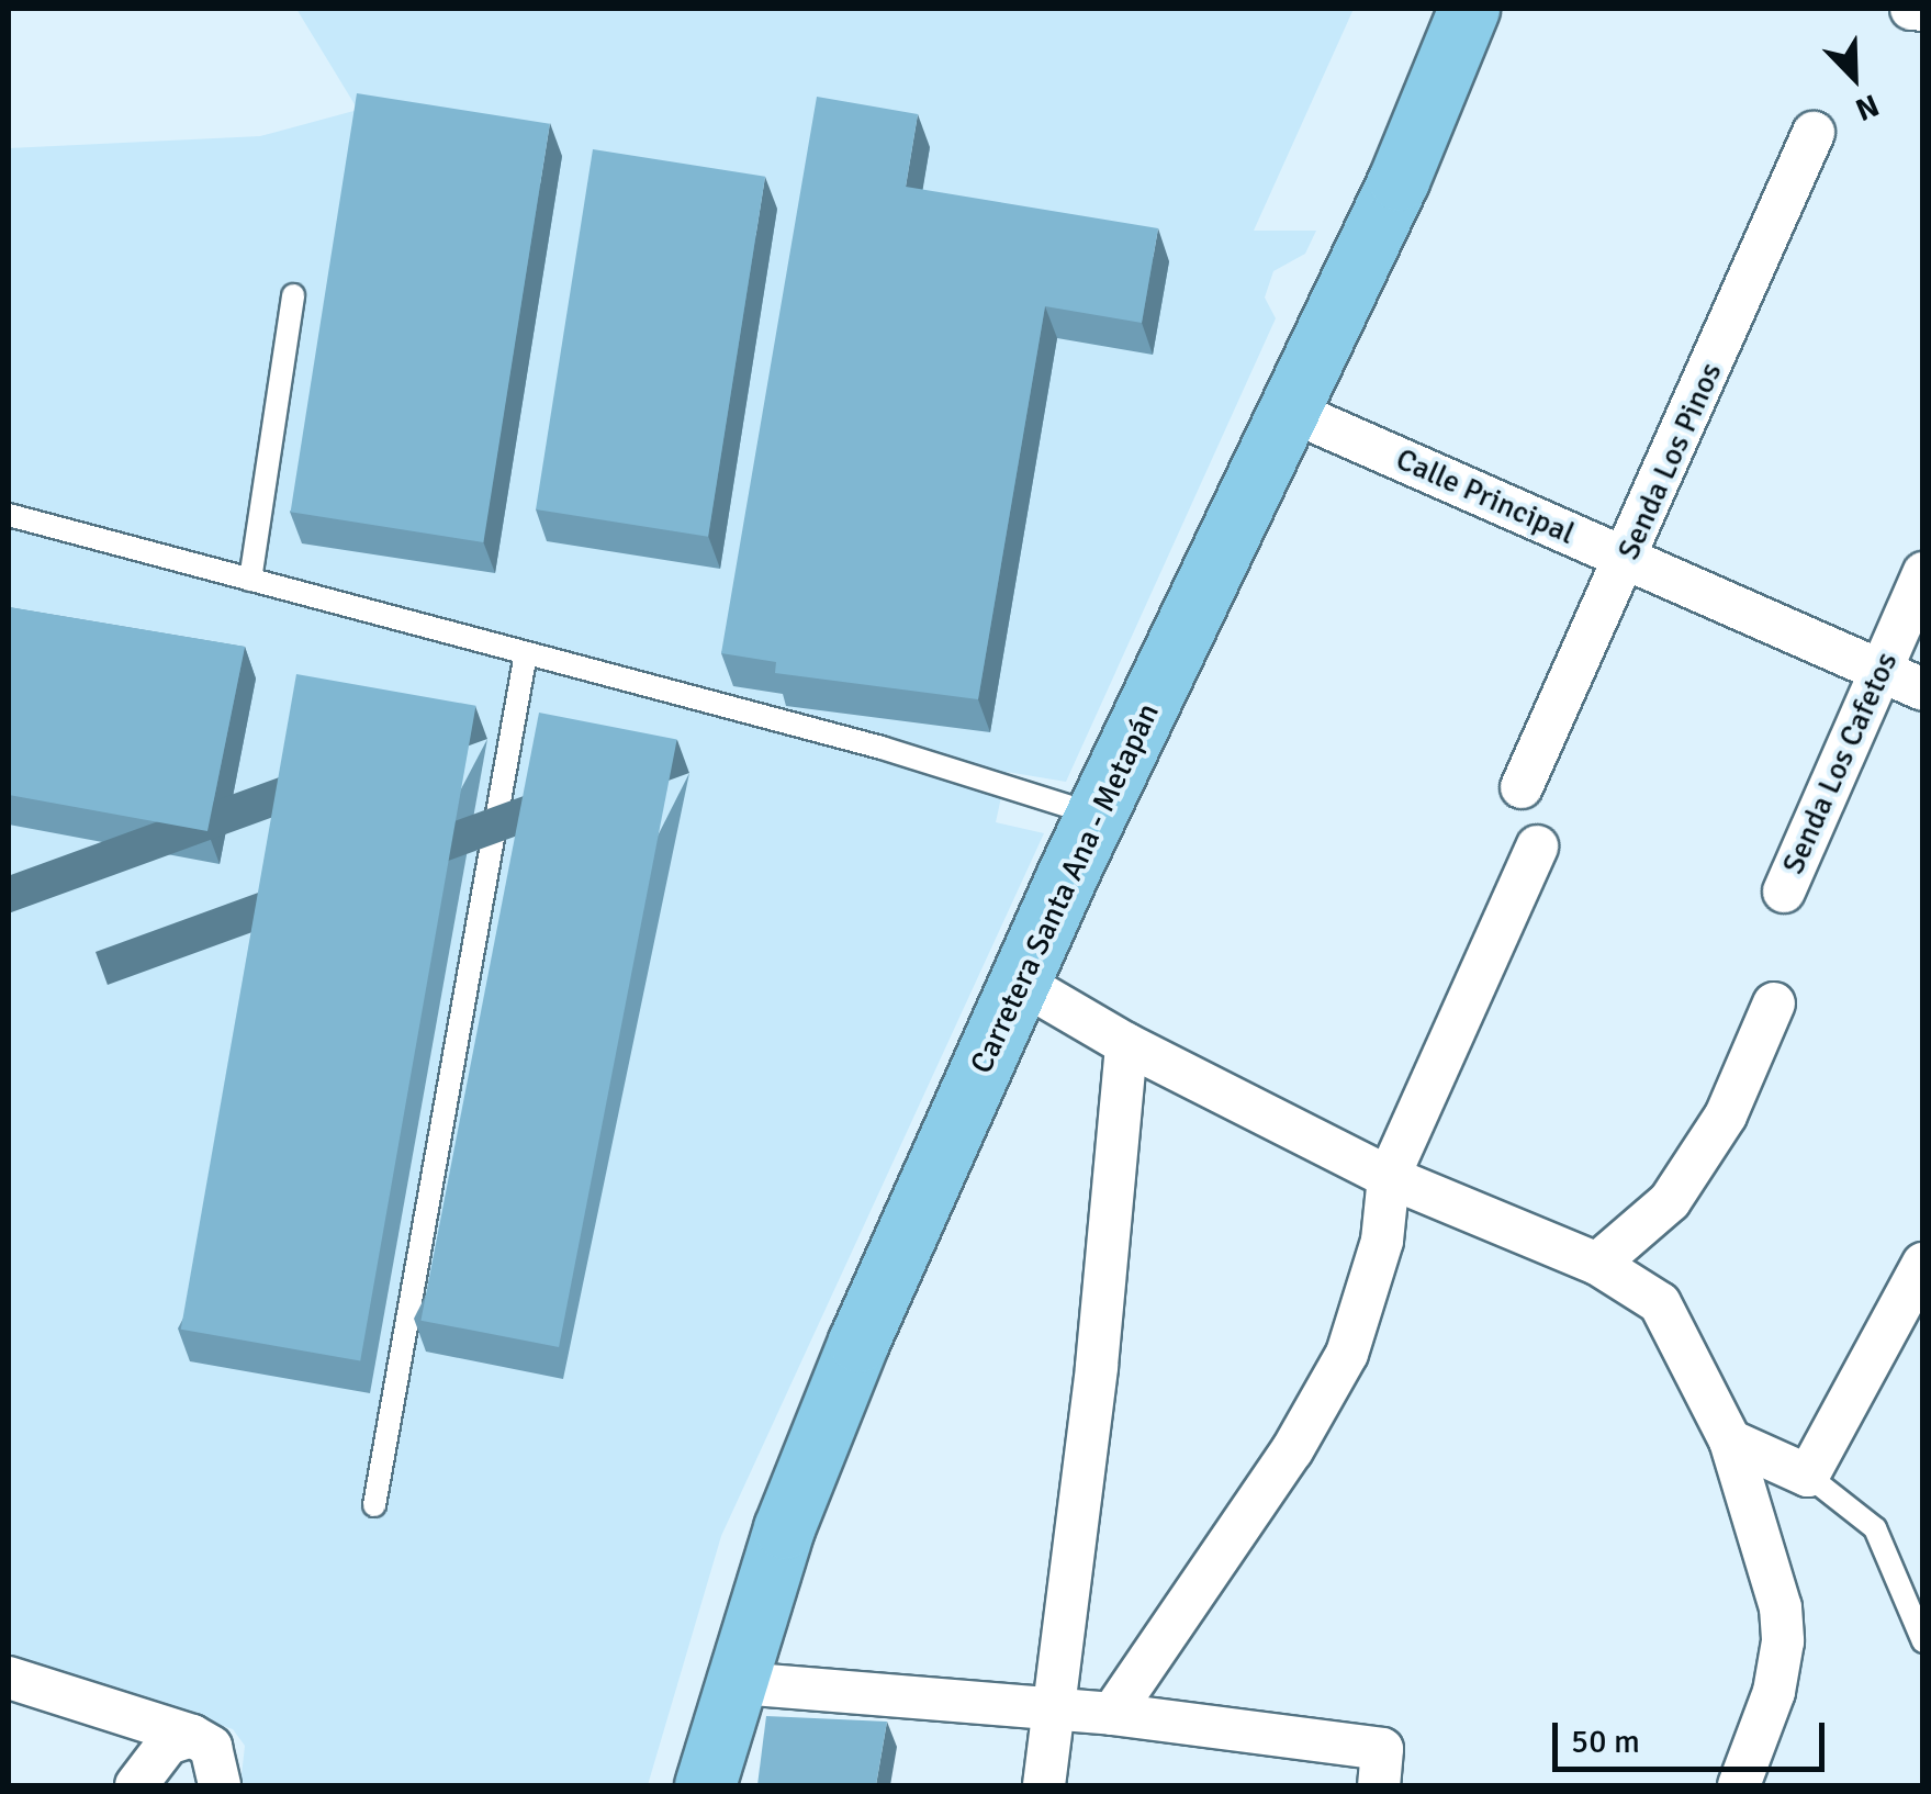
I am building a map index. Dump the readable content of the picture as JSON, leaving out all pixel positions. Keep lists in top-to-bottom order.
{
  "streets": {
    "main road": ["Carretera Santa Ana - Metapán"],
    "street": ["Senda Los Pinos", "Calle Principal", "Senda Los Cafetos"]
  },
  "crossings": [
    ["Senda Los Pinos", "Calle Principal"],
    ["Calle Principal", "Senda Los Cafetos"],
    ["Calle Principal", "Carretera Santa Ana - Metapán"]
  ],
  "scale_bar": "50 m",
  "north": "bottom right"
}
